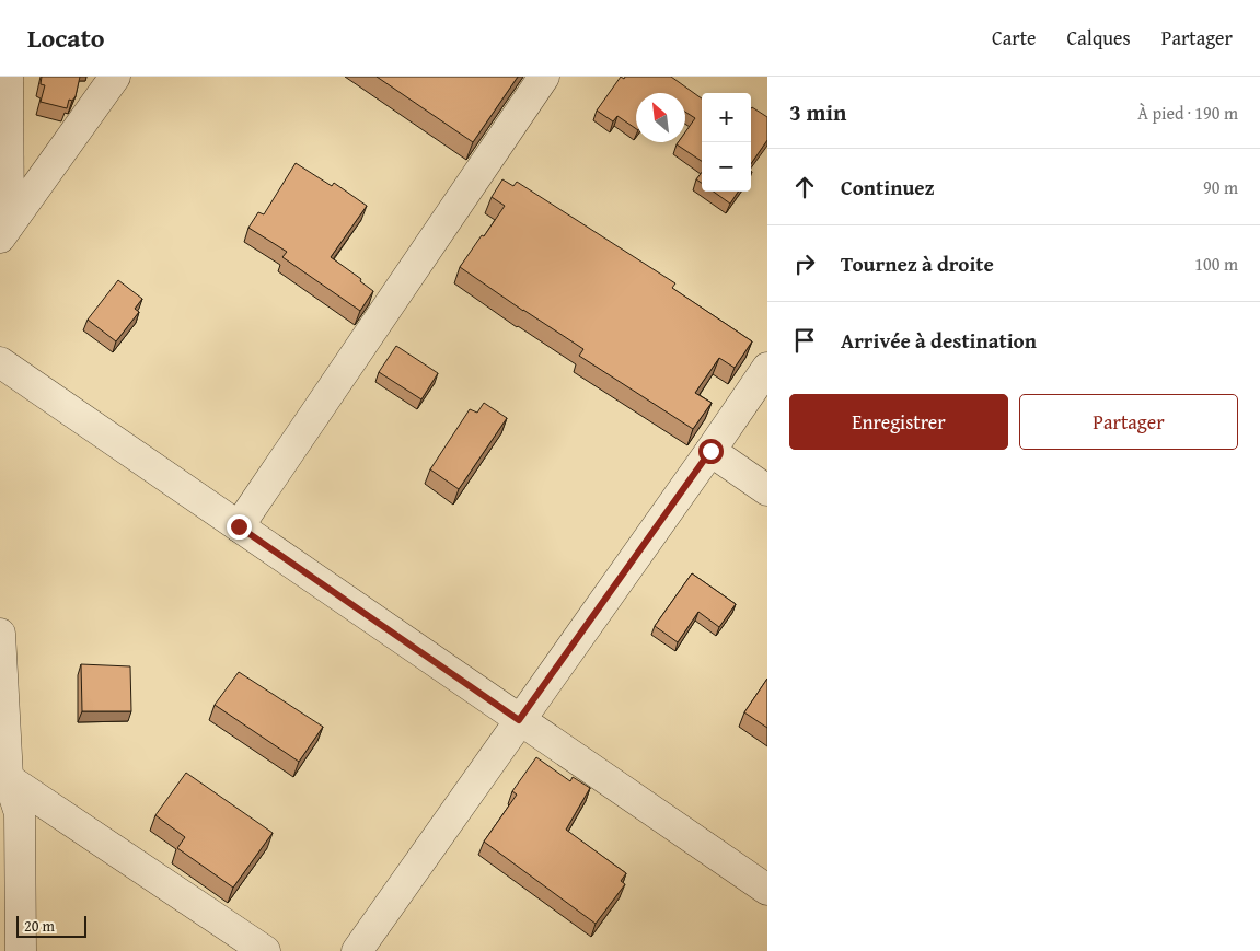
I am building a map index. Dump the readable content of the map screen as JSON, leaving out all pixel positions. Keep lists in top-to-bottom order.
{
  "scale_bar": "20 m",
  "north": "top left",
  "page": {
    "header": "Locato",
    "nav": ["Carte", "Calques", "Partager"],
    "heading": ["3 min", "À pied · 190 m"],
    "map_buttons": ["+", "−"],
    "list": [
      ["Continuez", "90 m"],
      ["Tournez à droite", "100 m"],
      "Arrivée à destination"
    ],
    "buttons": ["Enregistrer", "Partager"],
    "scale": "20 m"
  }
}
